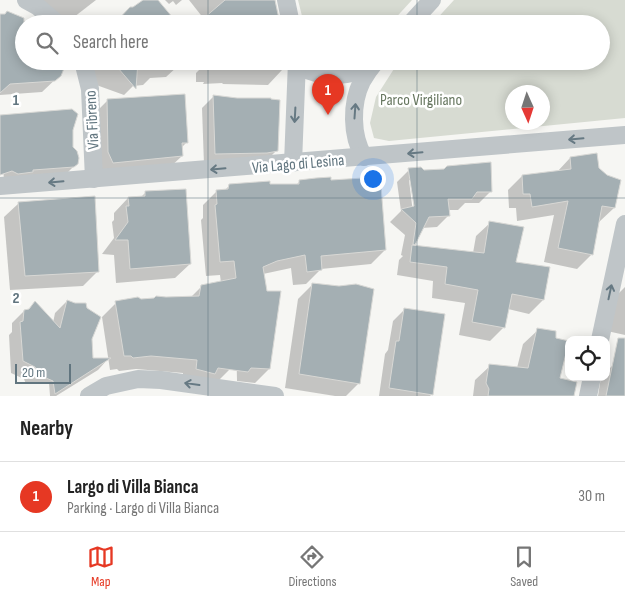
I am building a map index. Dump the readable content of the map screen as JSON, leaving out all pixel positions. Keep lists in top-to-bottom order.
{
  "streets": {
    "street": ["Via Fibreno", "Via Lago di Lesina"]
  },
  "crossings": [
    ["Via Fibreno", "Via Lago di Lesina"]
  ],
  "one_way": ["Via Lago di Lesina"],
  "parks": ["Parco Virgiliano"],
  "scale_bar": "20 m",
  "north": "bottom",
  "page": {
    "search": "Search here",
    "pins": "1",
    "scale": "20 m",
    "heading": "Nearby",
    "list": [
      {
        "mark": "1",
        "name": "Largo di Villa Bianca",
        "note": "Parking · Largo di Villa Bianca",
        "value": "30 m"
      }
    ],
    "nav": ["Map", "Directions", "Saved"]
  },
  "grid": {
    "rows": ["1", "2"]
  }
}
